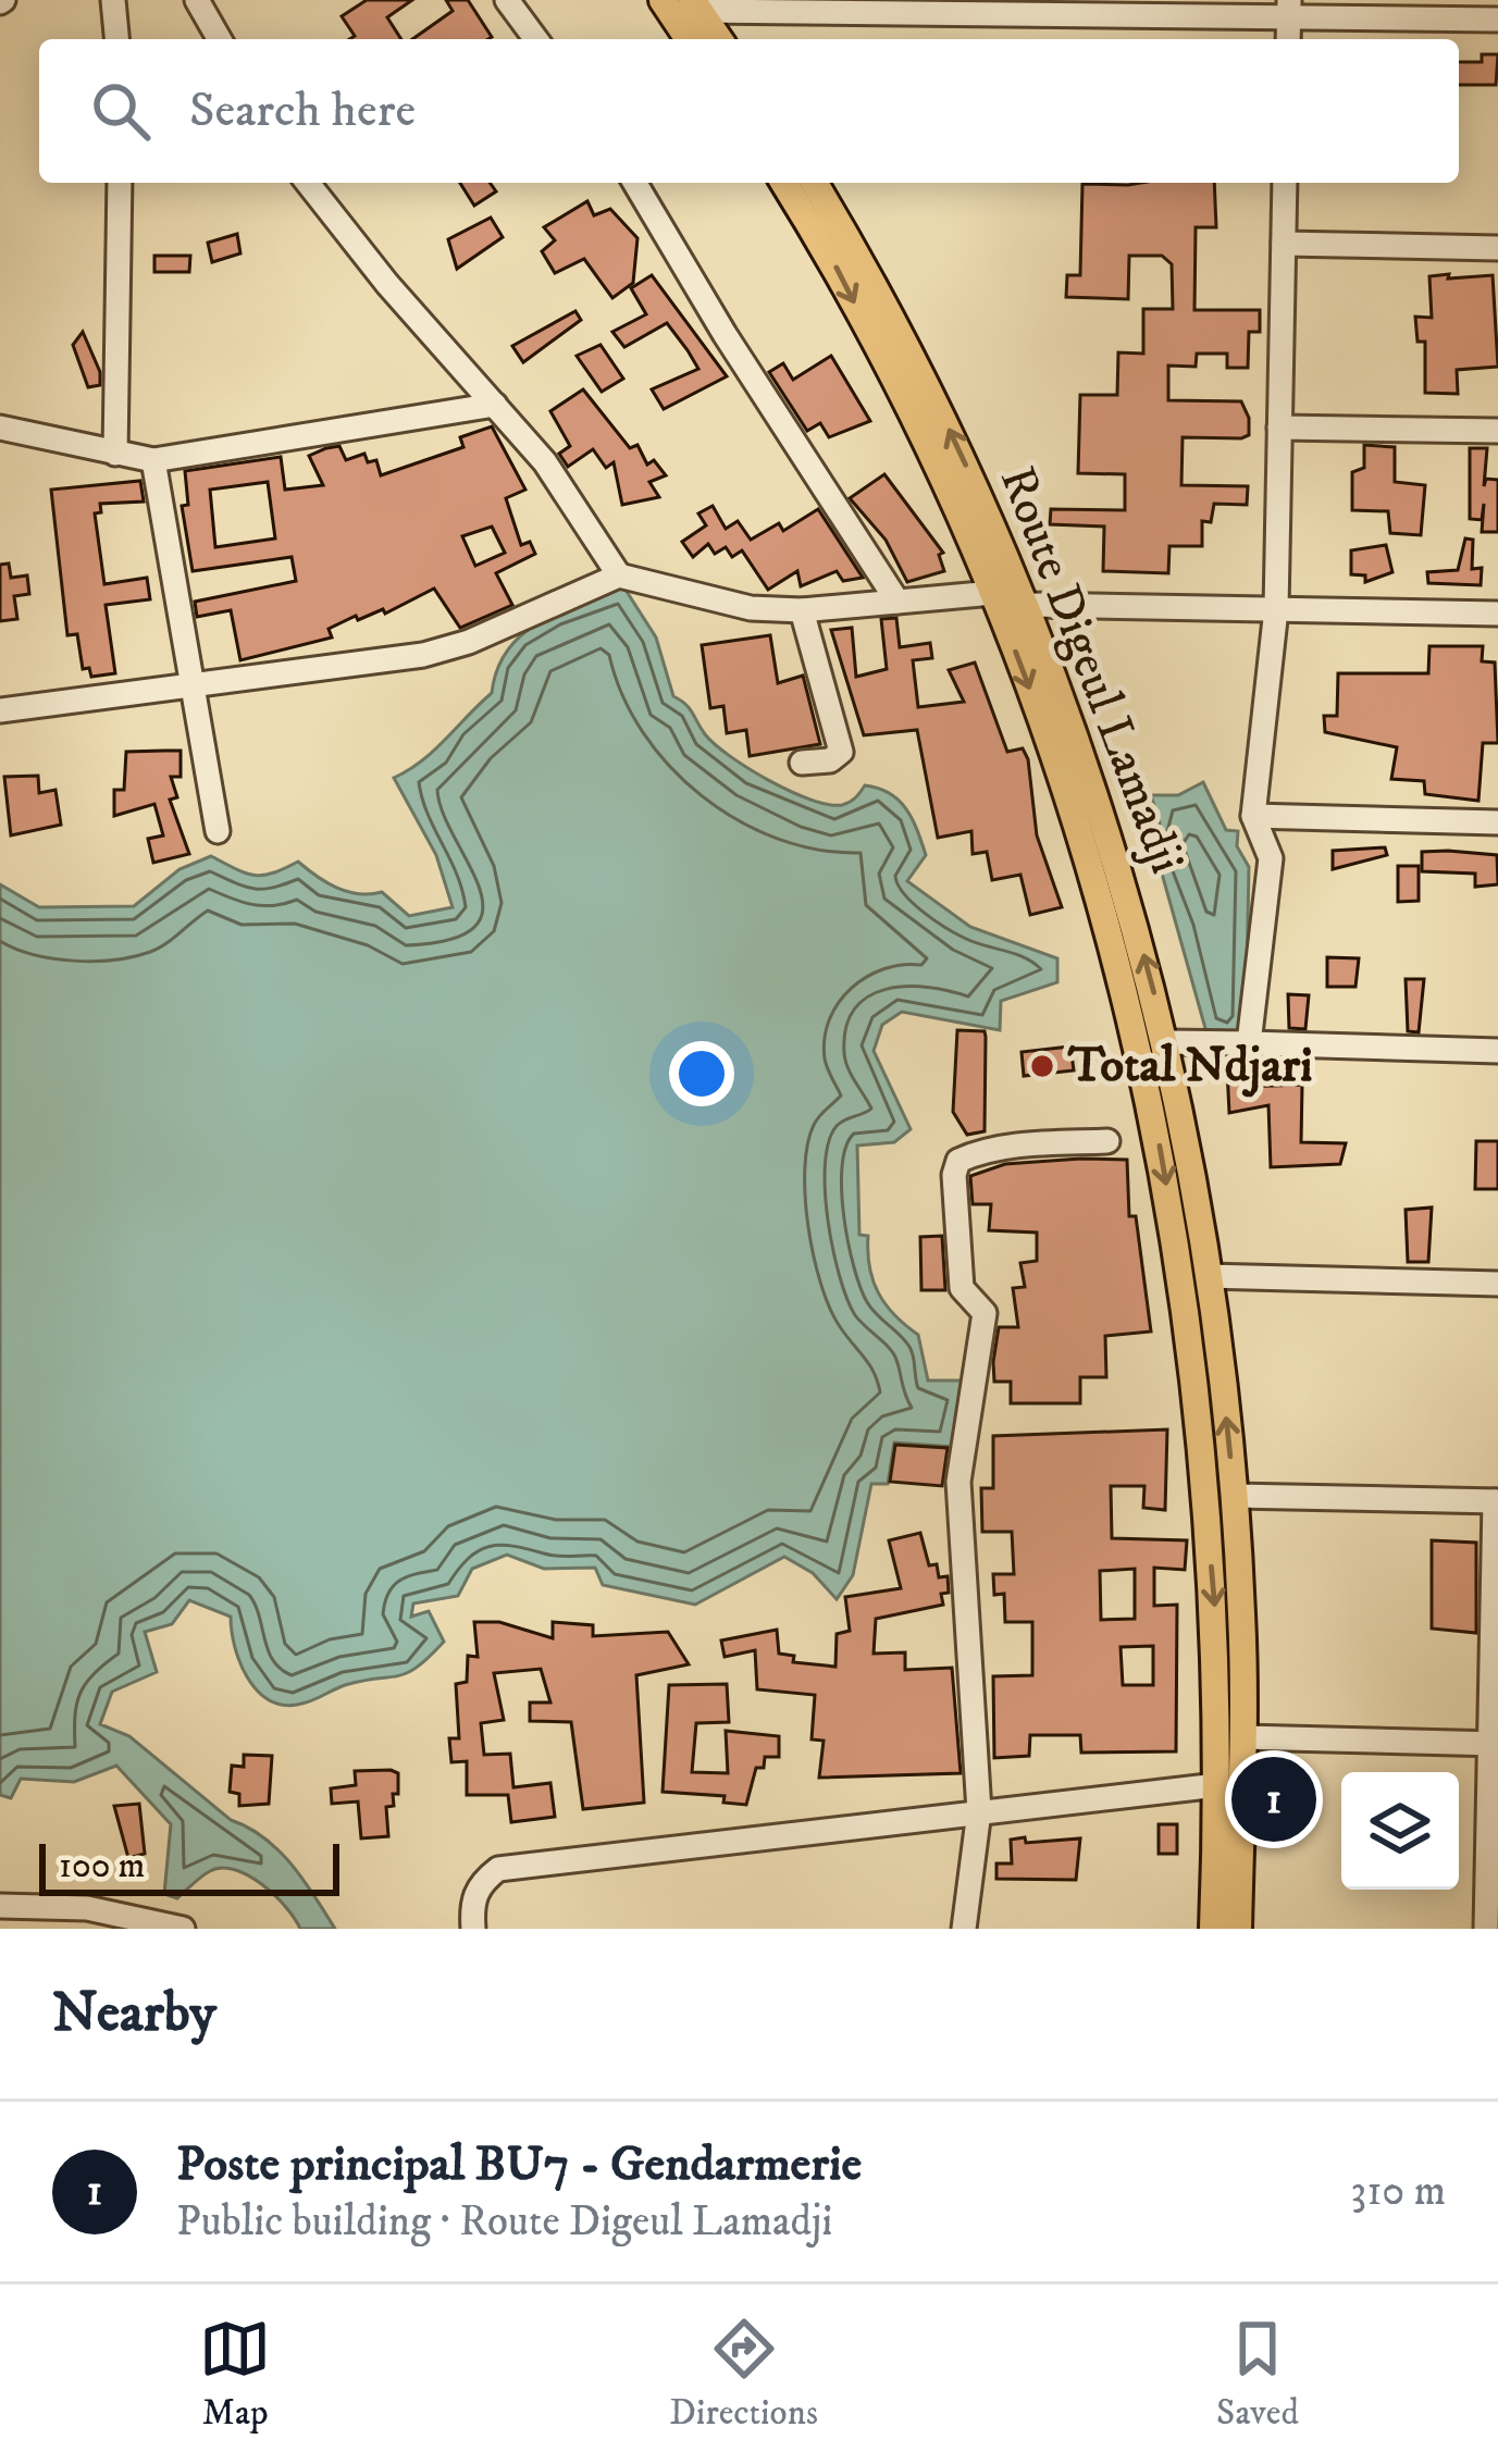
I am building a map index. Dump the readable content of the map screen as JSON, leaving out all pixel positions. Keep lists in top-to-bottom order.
{
  "streets": {
    "main road": ["Route Digeul Lamadji"]
  },
  "places": ["Total Ndjari"],
  "scale_bar": "100 m",
  "page": {
    "search": "Search here",
    "pins": "1",
    "scale": "100 m",
    "heading": "Nearby",
    "list": [
      {
        "mark": "1",
        "name": "Poste principal BU7 - Gendarmerie",
        "note": "Public building · Route Digeul Lamadji",
        "value": "310 m"
      }
    ],
    "nav": ["Map", "Directions", "Saved"]
  }
}
